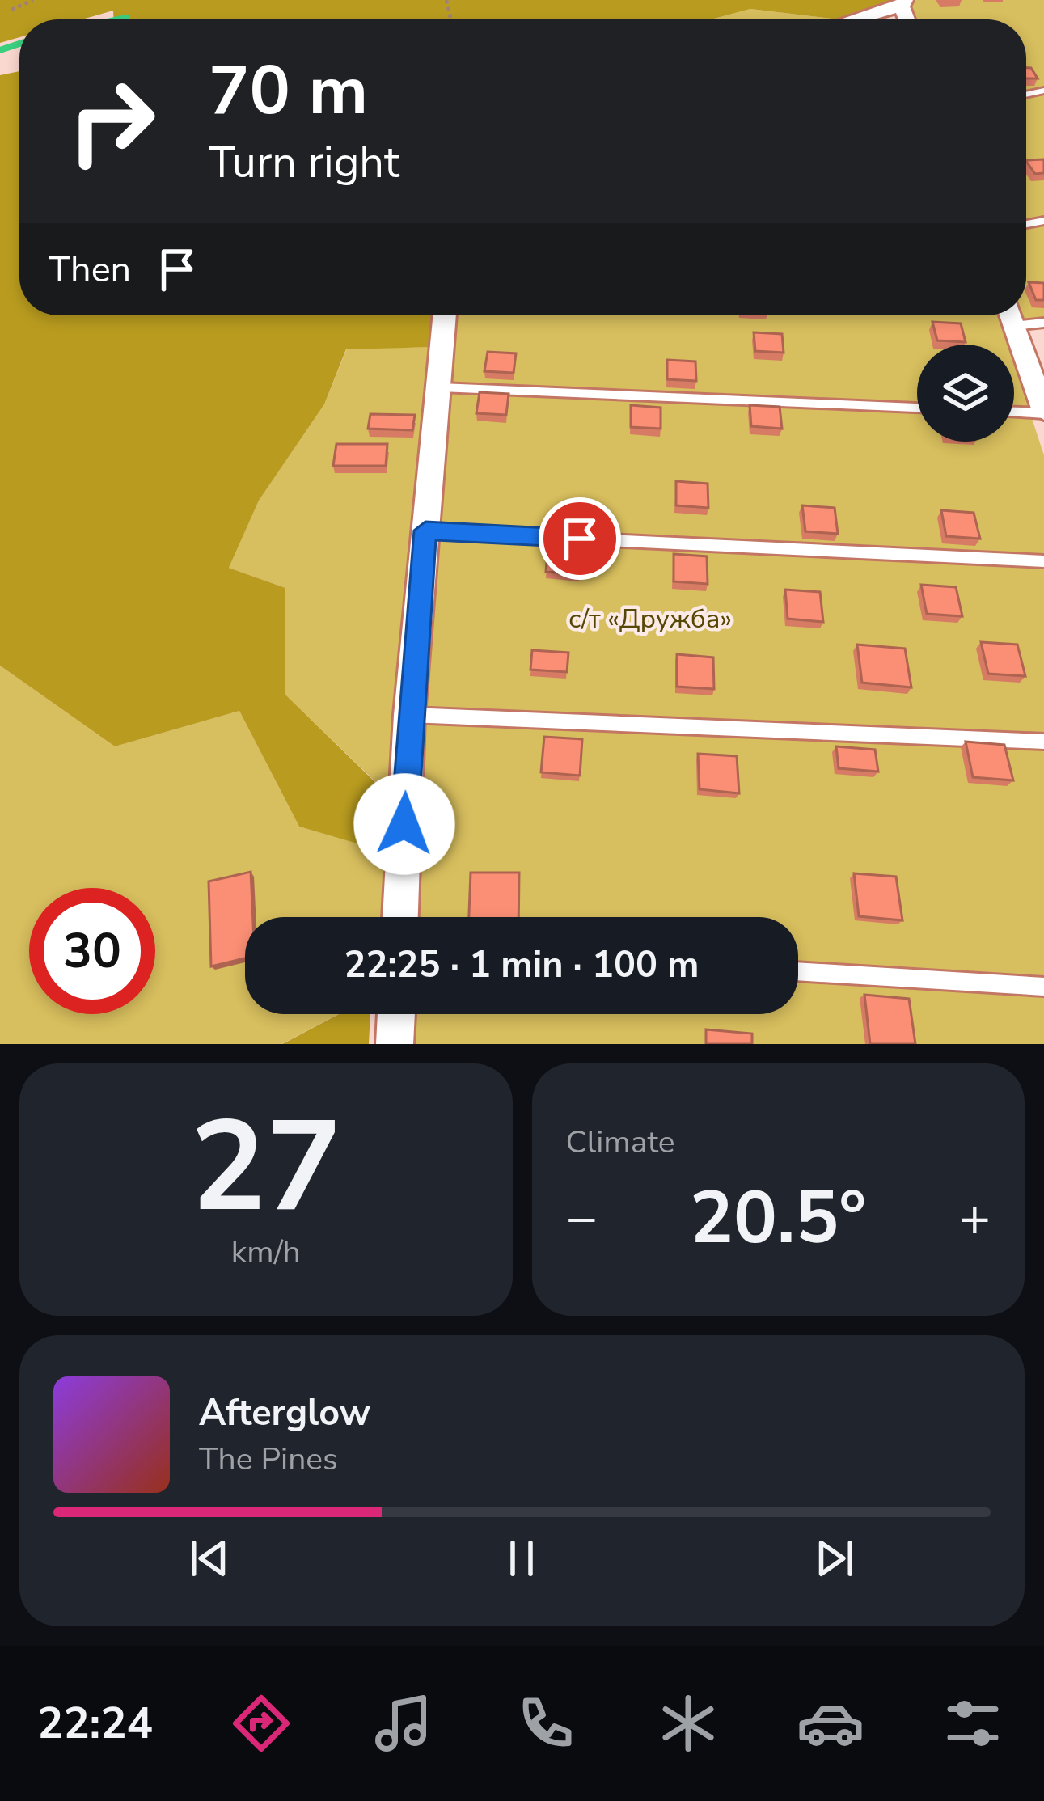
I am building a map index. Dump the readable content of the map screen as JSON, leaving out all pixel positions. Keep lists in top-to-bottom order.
{
  "parks": ["с/т «Дружба»"],
  "page": {
    "turn": ["70 m", "Turn right"],
    "then": "Then",
    "limit": "30",
    "trip": "22:25 · 1 min · 100 m",
    "tile": [
      ["27", "km/h"],
      "Climate"
    ],
    "heat": ["−", "20.5°", "+"],
    "song": ["Afterglow", "The Pines"],
    "tabs": "22:24"
  }
}
